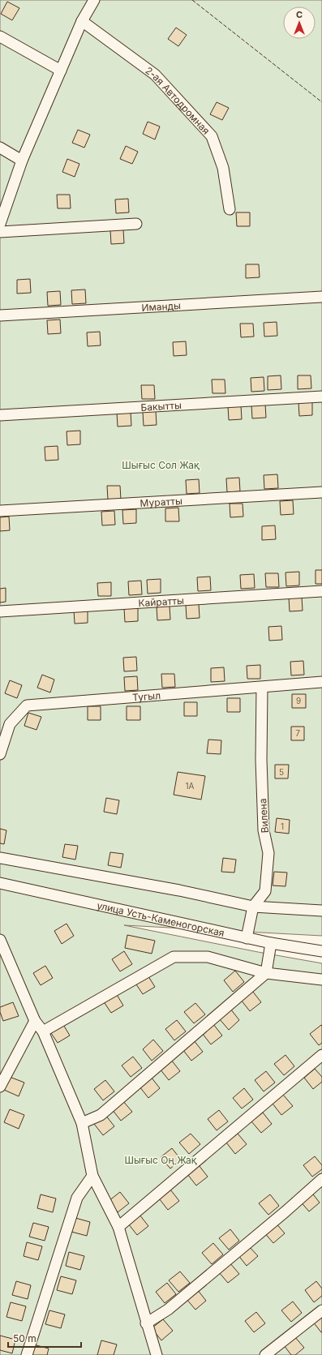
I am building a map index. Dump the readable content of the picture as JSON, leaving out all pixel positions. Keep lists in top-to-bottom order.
{
  "streets": {
    "street": [
      "2-ая Автодромная",
      "Иманды",
      "Бакытты",
      "Муратты",
      "Кайратты",
      "Тугыл",
      "Вилена",
      "улица Усть-Каменогорская"
    ]
  },
  "crossings": [
    ["Тугыл", "Вилена"],
    ["Вилена", "улица Усть-Каменогорская"]
  ],
  "parks": ["Шығыс Сол Жақ", "Шығыс Оң Жақ"],
  "house_numbers": [
    "9",
    "7",
    "5",
    "1А",
    "1"
  ],
  "scale_bar": "50 m",
  "north": "top"
}
